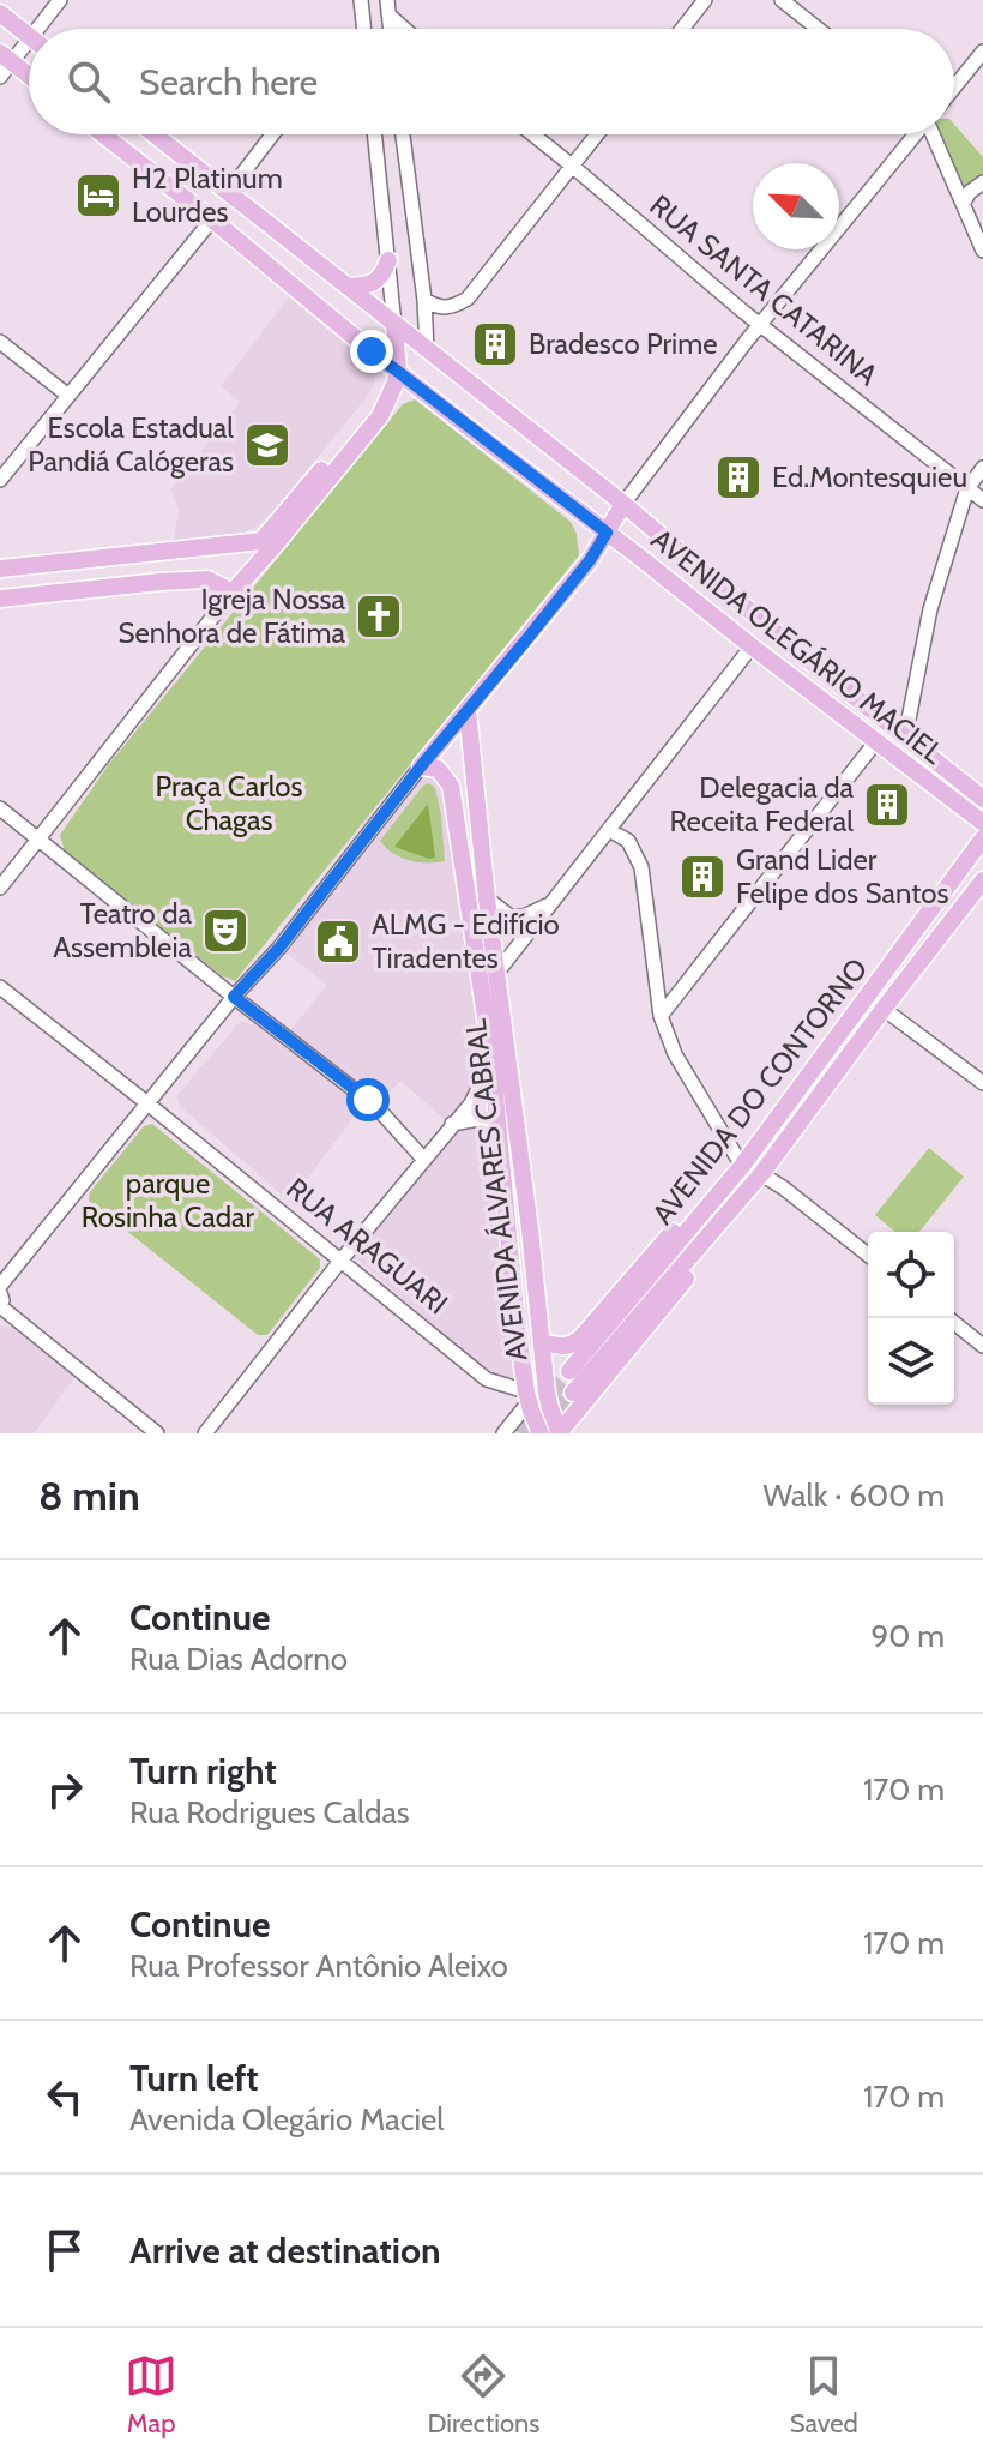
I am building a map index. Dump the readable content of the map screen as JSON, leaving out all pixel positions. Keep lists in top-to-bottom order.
{
  "streets": {
    "main road": ["AVENIDA OLEGÁRIO MACIEL", "AVENIDA DO CONTORNO", "AVENIDA ÁLVARES CABRAL"],
    "street": ["RUA SANTA CATARINA", "RUA ARAGUARI"]
  },
  "crossings": [
    ["AVENIDA ÁLVARES CABRAL", "RUA ARAGUARI"]
  ],
  "parks": ["Praça Carlos Chagas", "parque Rosinha Cadar"],
  "places": {
    "hotel": ["H2 Platinum Lourdes"],
    "building": [
      "Bradesco Prime",
      "Ed.Montesquieu",
      "Delegacia da Receita Federal",
      "Grand Lider Felipe dos Santos"
    ],
    "school or university": ["Escola Estadual Pandiá Calógeras"],
    "church": ["Igreja Nossa Senhora de Fátima"],
    "theatre": ["Teatro da Assembleia"],
    "public building": ["ALMG - Edifício Tiradentes"]
  },
  "north": "top left",
  "page": {
    "search": "Search here",
    "heading": ["8 min", "Walk · 600 m"],
    "list": [
      ["Continue", "Rua Dias Adorno", "90 m"],
      ["Turn right", "Rua Rodrigues Caldas", "170 m"],
      ["Continue", "Rua Professor Antônio Aleixo", "170 m"],
      ["Turn left", "Avenida Olegário Maciel", "170 m"],
      "Arrive at destination"
    ],
    "nav": ["Map", "Directions", "Saved"]
  }
}
